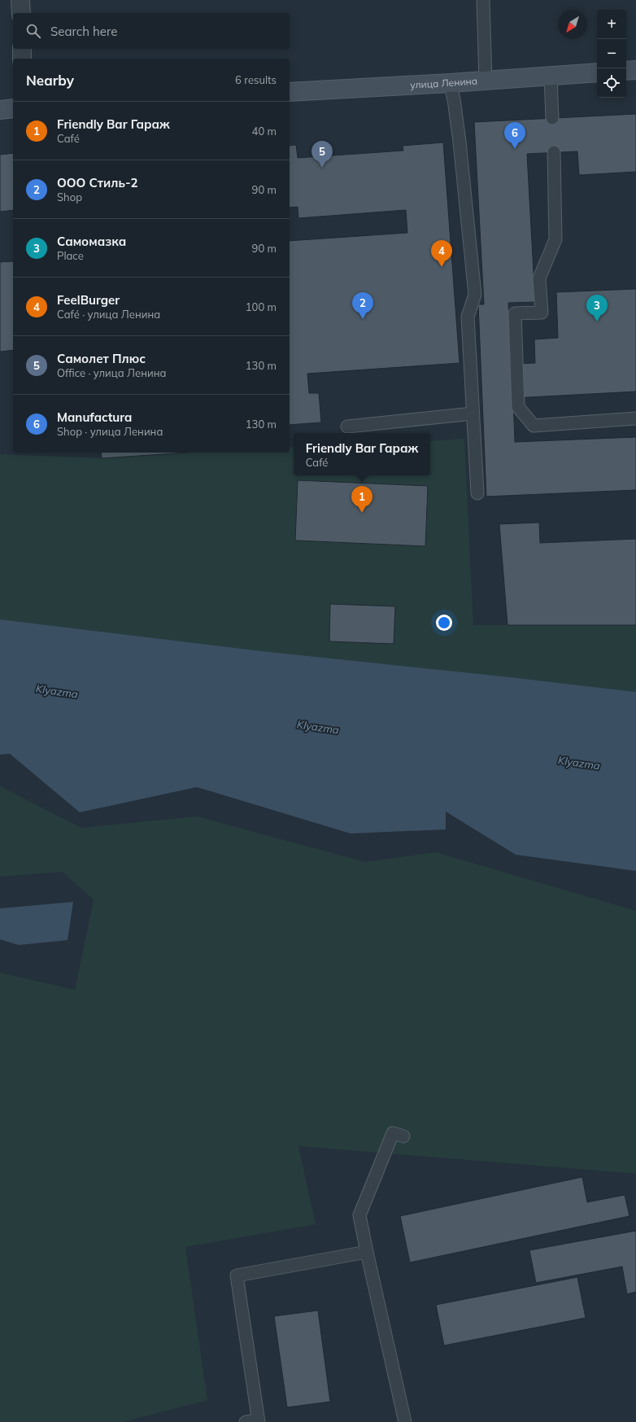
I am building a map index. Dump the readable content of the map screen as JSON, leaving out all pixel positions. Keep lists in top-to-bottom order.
{
  "streets": {
    "main road": ["улица Ленина"]
  },
  "water": ["Klyazma"],
  "north": "bottom left",
  "page": {
    "map_buttons": ["+", "−"],
    "search": "Search here",
    "heading": ["Nearby", "6 results"],
    "list": [
      {
        "mark": "1",
        "name": "Friendly Bar Гараж",
        "note": "Café",
        "value": "40 m"
      },
      {
        "mark": "2",
        "name": "ООО Стиль-2",
        "note": "Shop",
        "value": "90 m"
      },
      {
        "mark": "3",
        "name": "Самомазка",
        "note": "Place",
        "value": "90 m"
      },
      {
        "mark": "4",
        "name": "FeelBurger",
        "note": "Café · улица Ленина",
        "value": "100 m"
      },
      {
        "mark": "5",
        "name": "Самолет Плюс",
        "note": "Office · улица Ленина",
        "value": "130 m"
      },
      {
        "mark": "6",
        "name": "Manufactura",
        "note": "Shop · улица Ленина",
        "value": "130 m"
      }
    ],
    "pins": [
      "6",
      "5",
      "4",
      "2",
      "3",
      "1"
    ],
    "popup": ["Friendly Bar Гараж", "Café"]
  }
}
